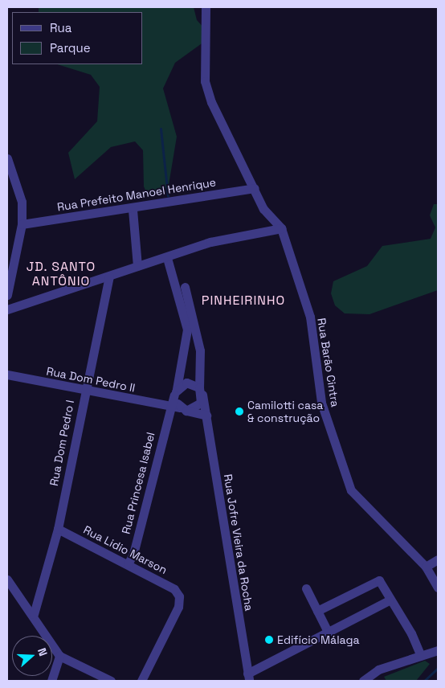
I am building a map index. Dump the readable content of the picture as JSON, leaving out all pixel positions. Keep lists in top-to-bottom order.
{
  "streets": {
    "street": [
      "Rua Prefeito Manoel Henrique",
      "Rua Barão Cintra",
      "Rua Dom Pedro II",
      "Rua Dom Pedro I",
      "Rua Princesa Isabel",
      "Rua Jofre Vieira da Rocha",
      "Rua Lidio Marson"
    ]
  },
  "crossings": [
    ["Rua Prefeito Manoel Henrique", "Rua Barão Cintra"],
    ["Rua Dom Pedro II", "Rua Dom Pedro I"],
    ["Rua Dom Pedro II", "Rua Princesa Isabel"],
    ["Rua Dom Pedro I", "Rua Lidio Marson"],
    ["Rua Princesa Isabel", "Rua Lidio Marson"]
  ],
  "districts": ["JD. SANTO ANTÔNIO", "PINHEIRINHO"],
  "places": ["Camilotti casa & construção", "Edifício Málaga"],
  "legend": ["Rua", "Parque"],
  "north": "right"
}
